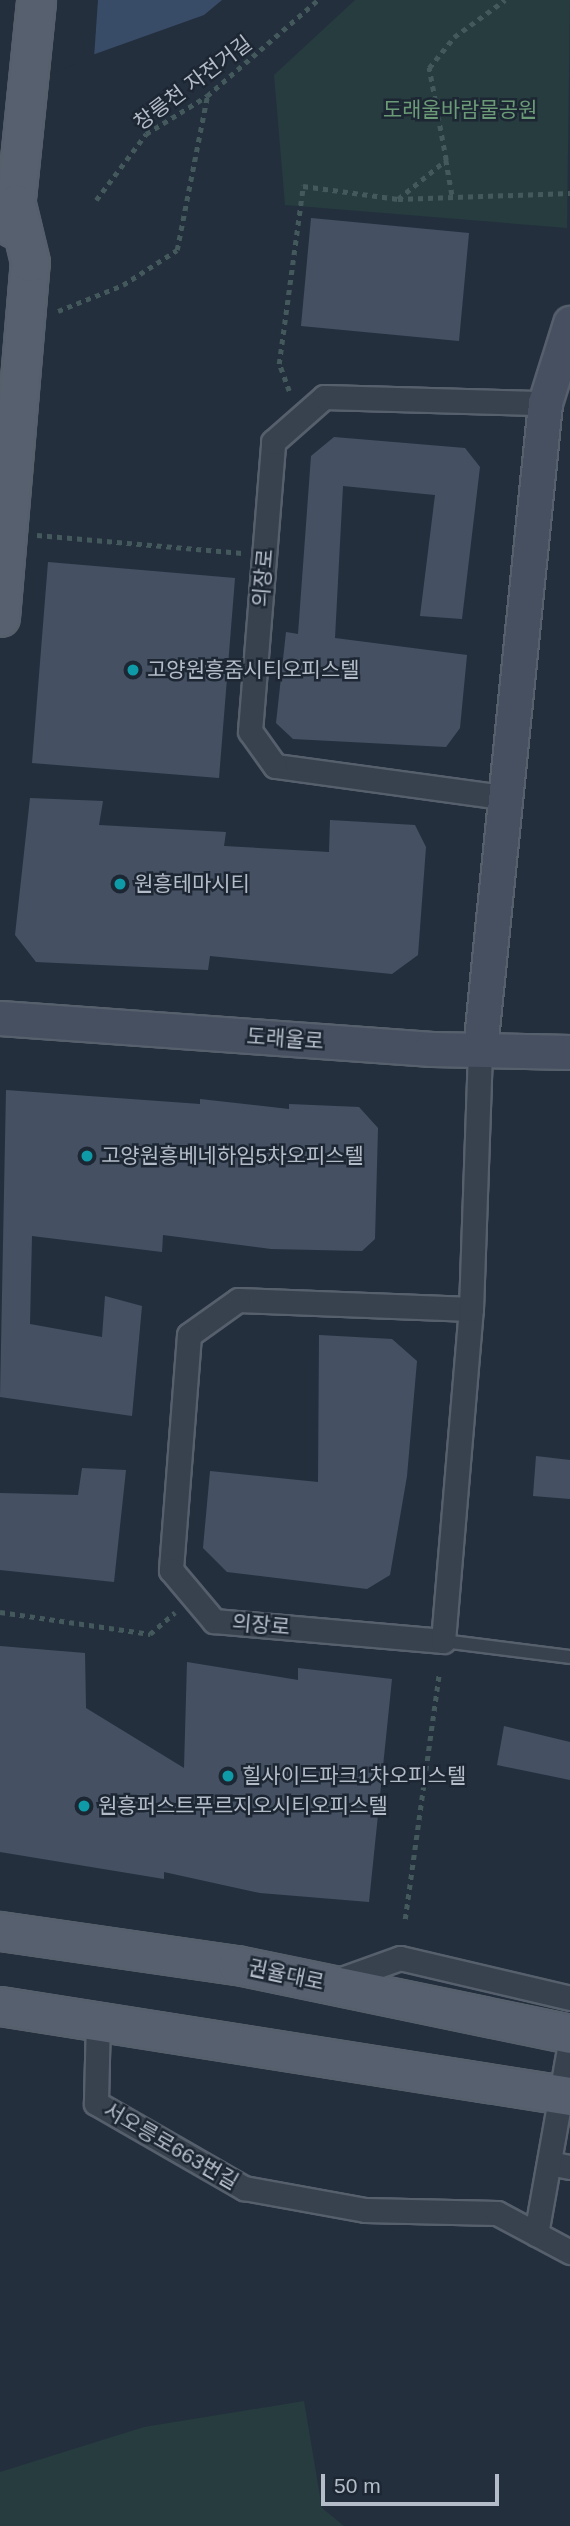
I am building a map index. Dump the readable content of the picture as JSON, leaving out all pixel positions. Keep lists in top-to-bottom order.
{
  "streets": {
    "main road": ["권율대로"],
    "street": ["의장로", "도래울로", "서오릉로663번길"],
    "path": ["창릉천 자전거길"]
  },
  "parks": ["도래울바람물공원"],
  "places": [
    "고양원흥줌시티오피스텔",
    "원흥테마시티",
    "고양원흥베네하임5차오피스텔",
    "힐사이드파크1차오피스텔",
    "원흥퍼스트푸르지오시티오피스텔"
  ],
  "scale_bar": "50 m"
}
